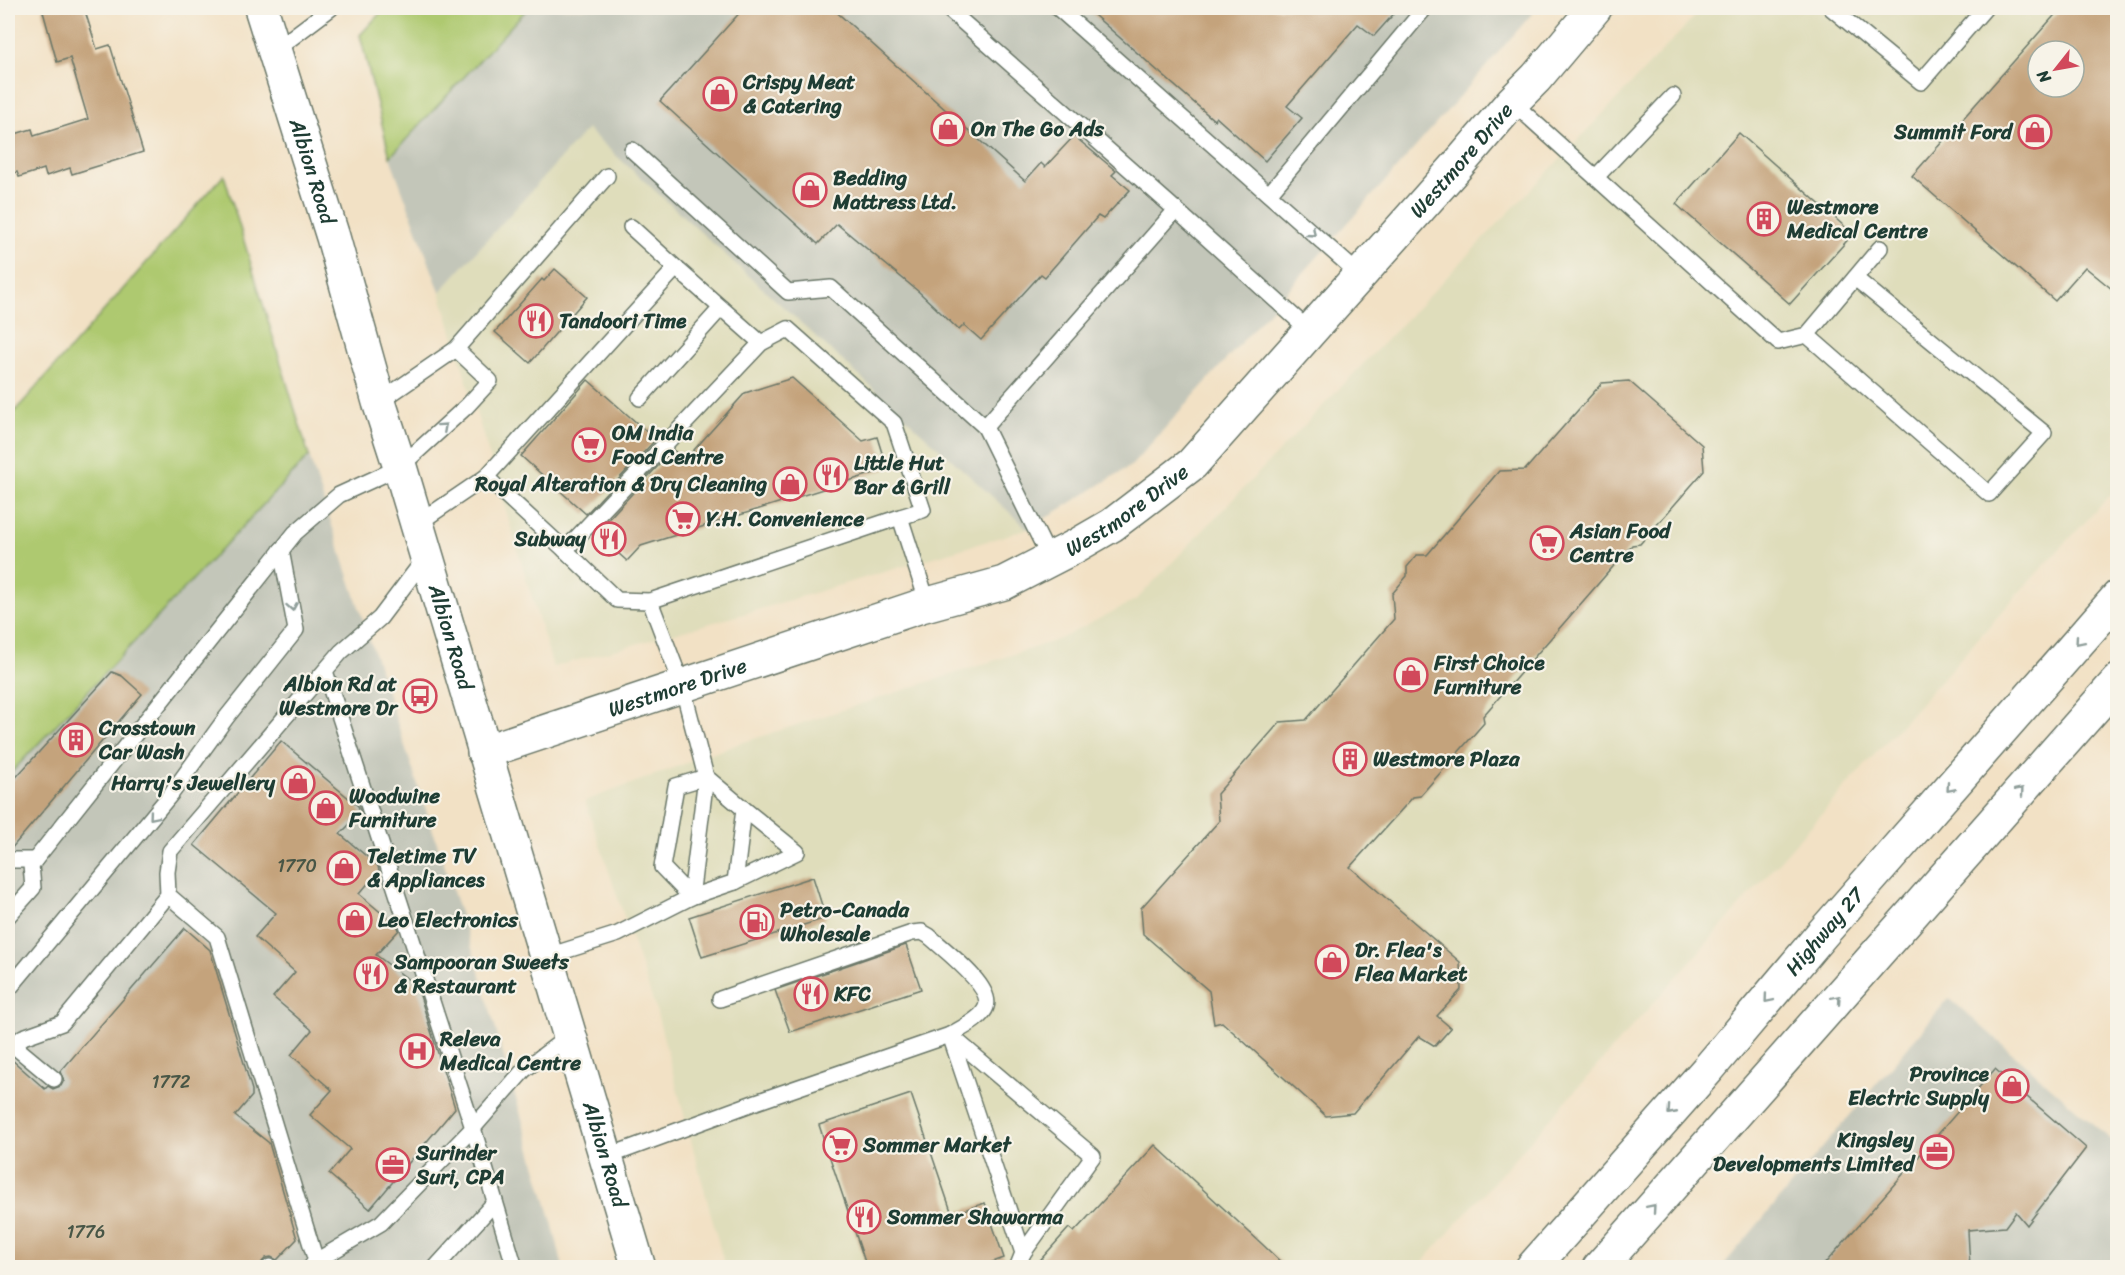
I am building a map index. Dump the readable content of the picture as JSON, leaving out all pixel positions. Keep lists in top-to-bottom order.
{
  "streets": {
    "main road": ["Westmore Drive", "Albion Road", "Highway 27"]
  },
  "crossings": [
    ["Westmore Drive", "Albion Road"]
  ],
  "places": {
    "shop": [
      "Crispy Meat & Catering",
      "On The Go Ads",
      "Summit Ford",
      "Bedding Mattress Ltd.",
      "Royal Alteration & Dry Cleaning",
      "First Choice Furniture",
      "Harry's Jewellery",
      "Woodwine Furniture",
      "Teletime TV & Appliances",
      "Leo Electronics",
      "Dr. Flea's Flea Market",
      "Province Electric Supply"
    ],
    "building": ["Westmore Medical Centre", "Crosstown Car Wash", "Westmore Plaza"],
    "restaurant": [
      "Tandoori Time",
      "Little Hut Bar & Grill",
      "Subway",
      "Sampooran Sweets & Restaurant",
      "KFC",
      "Sommer Shawarma"
    ],
    "supermarket": [
      "OM India Food Centre",
      "Y.H. Convenience",
      "Asian Food Centre",
      "Sommer Market"
    ],
    "bus stop": ["Albion Rd at Westmore Dr"],
    "fuel station": ["Petro-Canada Wholesale"],
    "hospital": ["Releva Medical Centre"],
    "office": ["Kingsley Developments Limited", "Surinder Suri, CPA"]
  },
  "house_numbers": ["1770", "1772", "1776"],
  "north": "bottom left"
}
